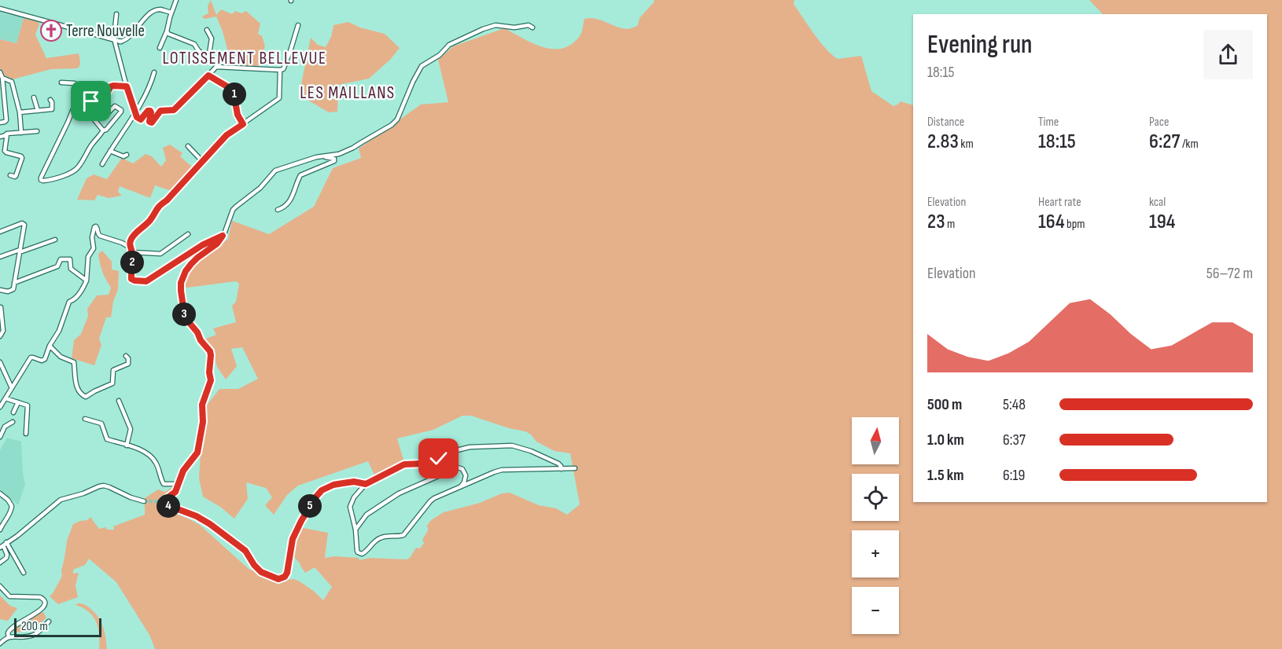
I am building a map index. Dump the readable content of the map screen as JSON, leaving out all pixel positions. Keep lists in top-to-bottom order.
{
  "districts": ["LOTISSEMENT BELLEVUE", "LES MAILLANS"],
  "places": {
    "church": ["Terre Nouvelle"]
  },
  "scale_bar": "200 m",
  "north": "top",
  "page": {
    "heading": ["Evening run", "18:15"],
    "pins": [
      "1",
      "2",
      "3",
      "4",
      "5"
    ],
    "stats": [
      ["Distance", "2.83 km"],
      ["Time", "18:15"],
      ["Pace", "6:27 /km"],
      ["Elevation", "23 m"],
      ["Heart rate", "164 bpm"],
      ["kcal", "194"]
    ],
    "chart": ["Elevation", "56–72 m"],
    "list": [
      {
        "name": "500 m",
        "note": "5:48"
      },
      {
        "name": "1.0 km",
        "note": "6:37"
      },
      {
        "name": "1.5 km",
        "note": "6:19"
      }
    ],
    "map_buttons": ["+", "−"],
    "scale": "200 m"
  }
}
